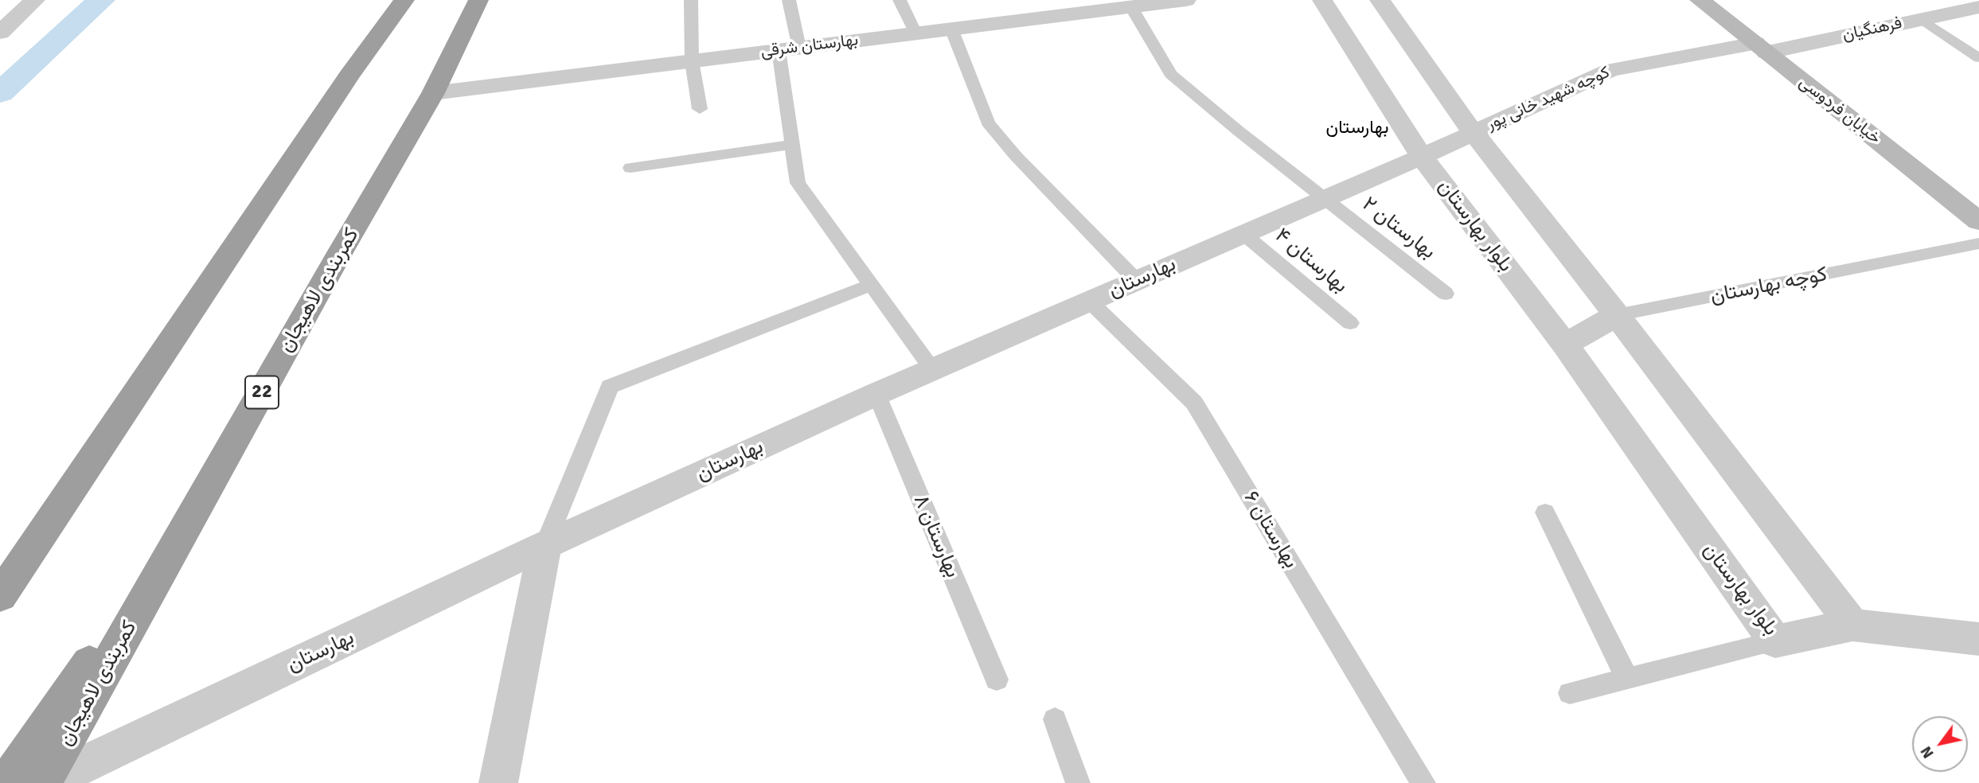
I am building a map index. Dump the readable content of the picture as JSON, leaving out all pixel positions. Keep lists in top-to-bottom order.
{
  "streets": {
    "highway": ["کمربندی لاهیجان", "22"],
    "main road": ["خیابان فردوسی"],
    "street": [
      "فرهنگیان",
      "بهارستان شرقی",
      "کوچه شهید خانی پور",
      "بلوار بهارستان",
      "بهارستان",
      "کوچه بهارستان"
    ],
    "lane": [
      "بهارستان ۲",
      "بهارستان ۴",
      "بهارستان ۶",
      "بهارستان ۸"
    ]
  },
  "crossings": [
    ["فرهنگیان", "کوچه شهید خانی پور"],
    ["فرهنگیان", "خیابان فردوسی"],
    ["بهارستان شرقی", "بهارستان ۲"],
    ["بهارستان شرقی", "کمربندی لاهیجان"],
    ["کوچه شهید خانی پور", "خیابان فردوسی"],
    ["کوچه شهید خانی پور", "بلوار بهارستان"],
    ["کوچه شهید خانی پور", "بهارستان"],
    ["بلوار بهارستان", "بهارستان"],
    ["بلوار بهارستان", "کوچه بهارستان"],
    ["بهارستان ۲", "بهارستان"],
    ["بهارستان ۴", "بهارستان"],
    ["بهارستان", "کمربندی لاهیجان"],
    ["بهارستان", "بهارستان ۶"],
    ["بهارستان", "بهارستان ۸"]
  ],
  "districts": ["بهارستان"],
  "north": "bottom left"
}
